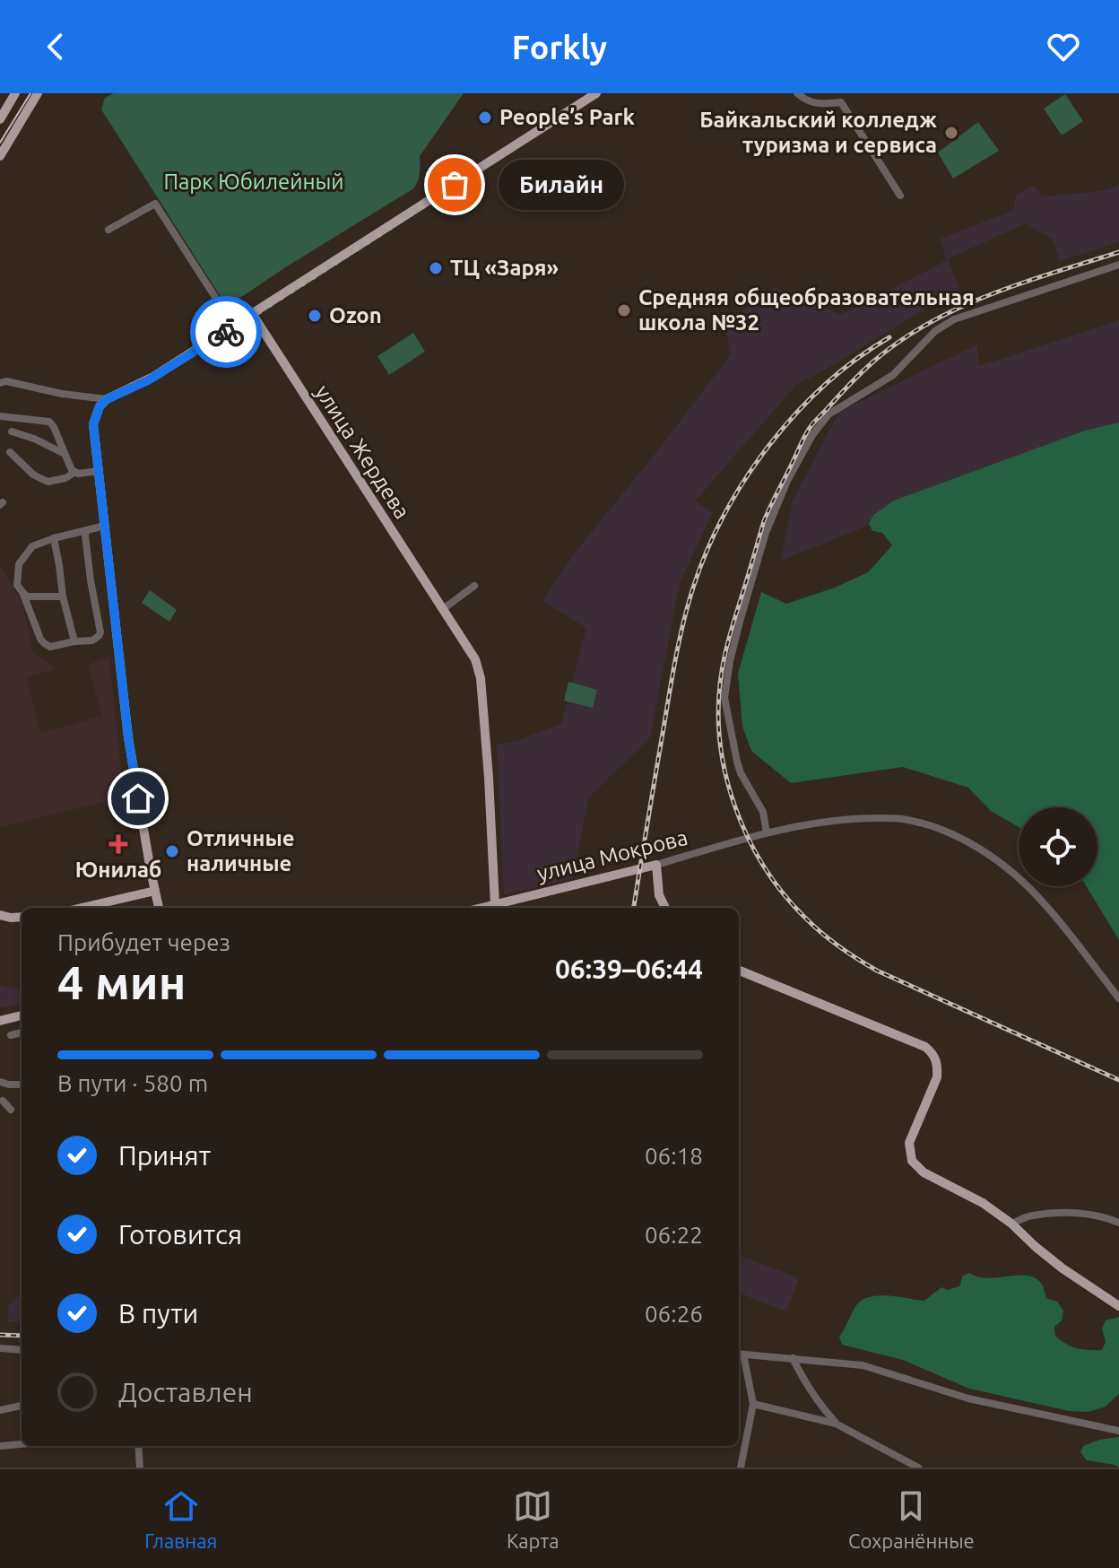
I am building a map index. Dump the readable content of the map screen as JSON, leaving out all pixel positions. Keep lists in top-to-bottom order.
{
  "streets": {
    "main road": ["улица Жердева", "улица Мокрова"]
  },
  "crossings": [
    ["улица Жердева", "улица Мокрова"]
  ],
  "parks": ["Парк Юбилейный"],
  "places": {
    "other": [
      "People’s Park",
      "Байкальский колледж туризма и сервиса",
      "Билайн",
      "ТЦ «Заря»",
      "Средняя общеобразовательная школа №32",
      "Ozon",
      "Отличные наличные"
    ],
    "health": ["Юнилаб"]
  },
  "page": {
    "header": "Forkly",
    "bubble": "Билайн",
    "heading": ["4 мин", "Прибудет через", "06:39–06:44"],
    "bar": "В пути · 580 m",
    "list": [
      ["Принят", "06:18"],
      ["Готовится", "06:22"],
      ["В пути", "06:26"],
      "Доставлен"
    ],
    "tabs": ["Главная", "Карта", "Сохранённые"]
  }
}
